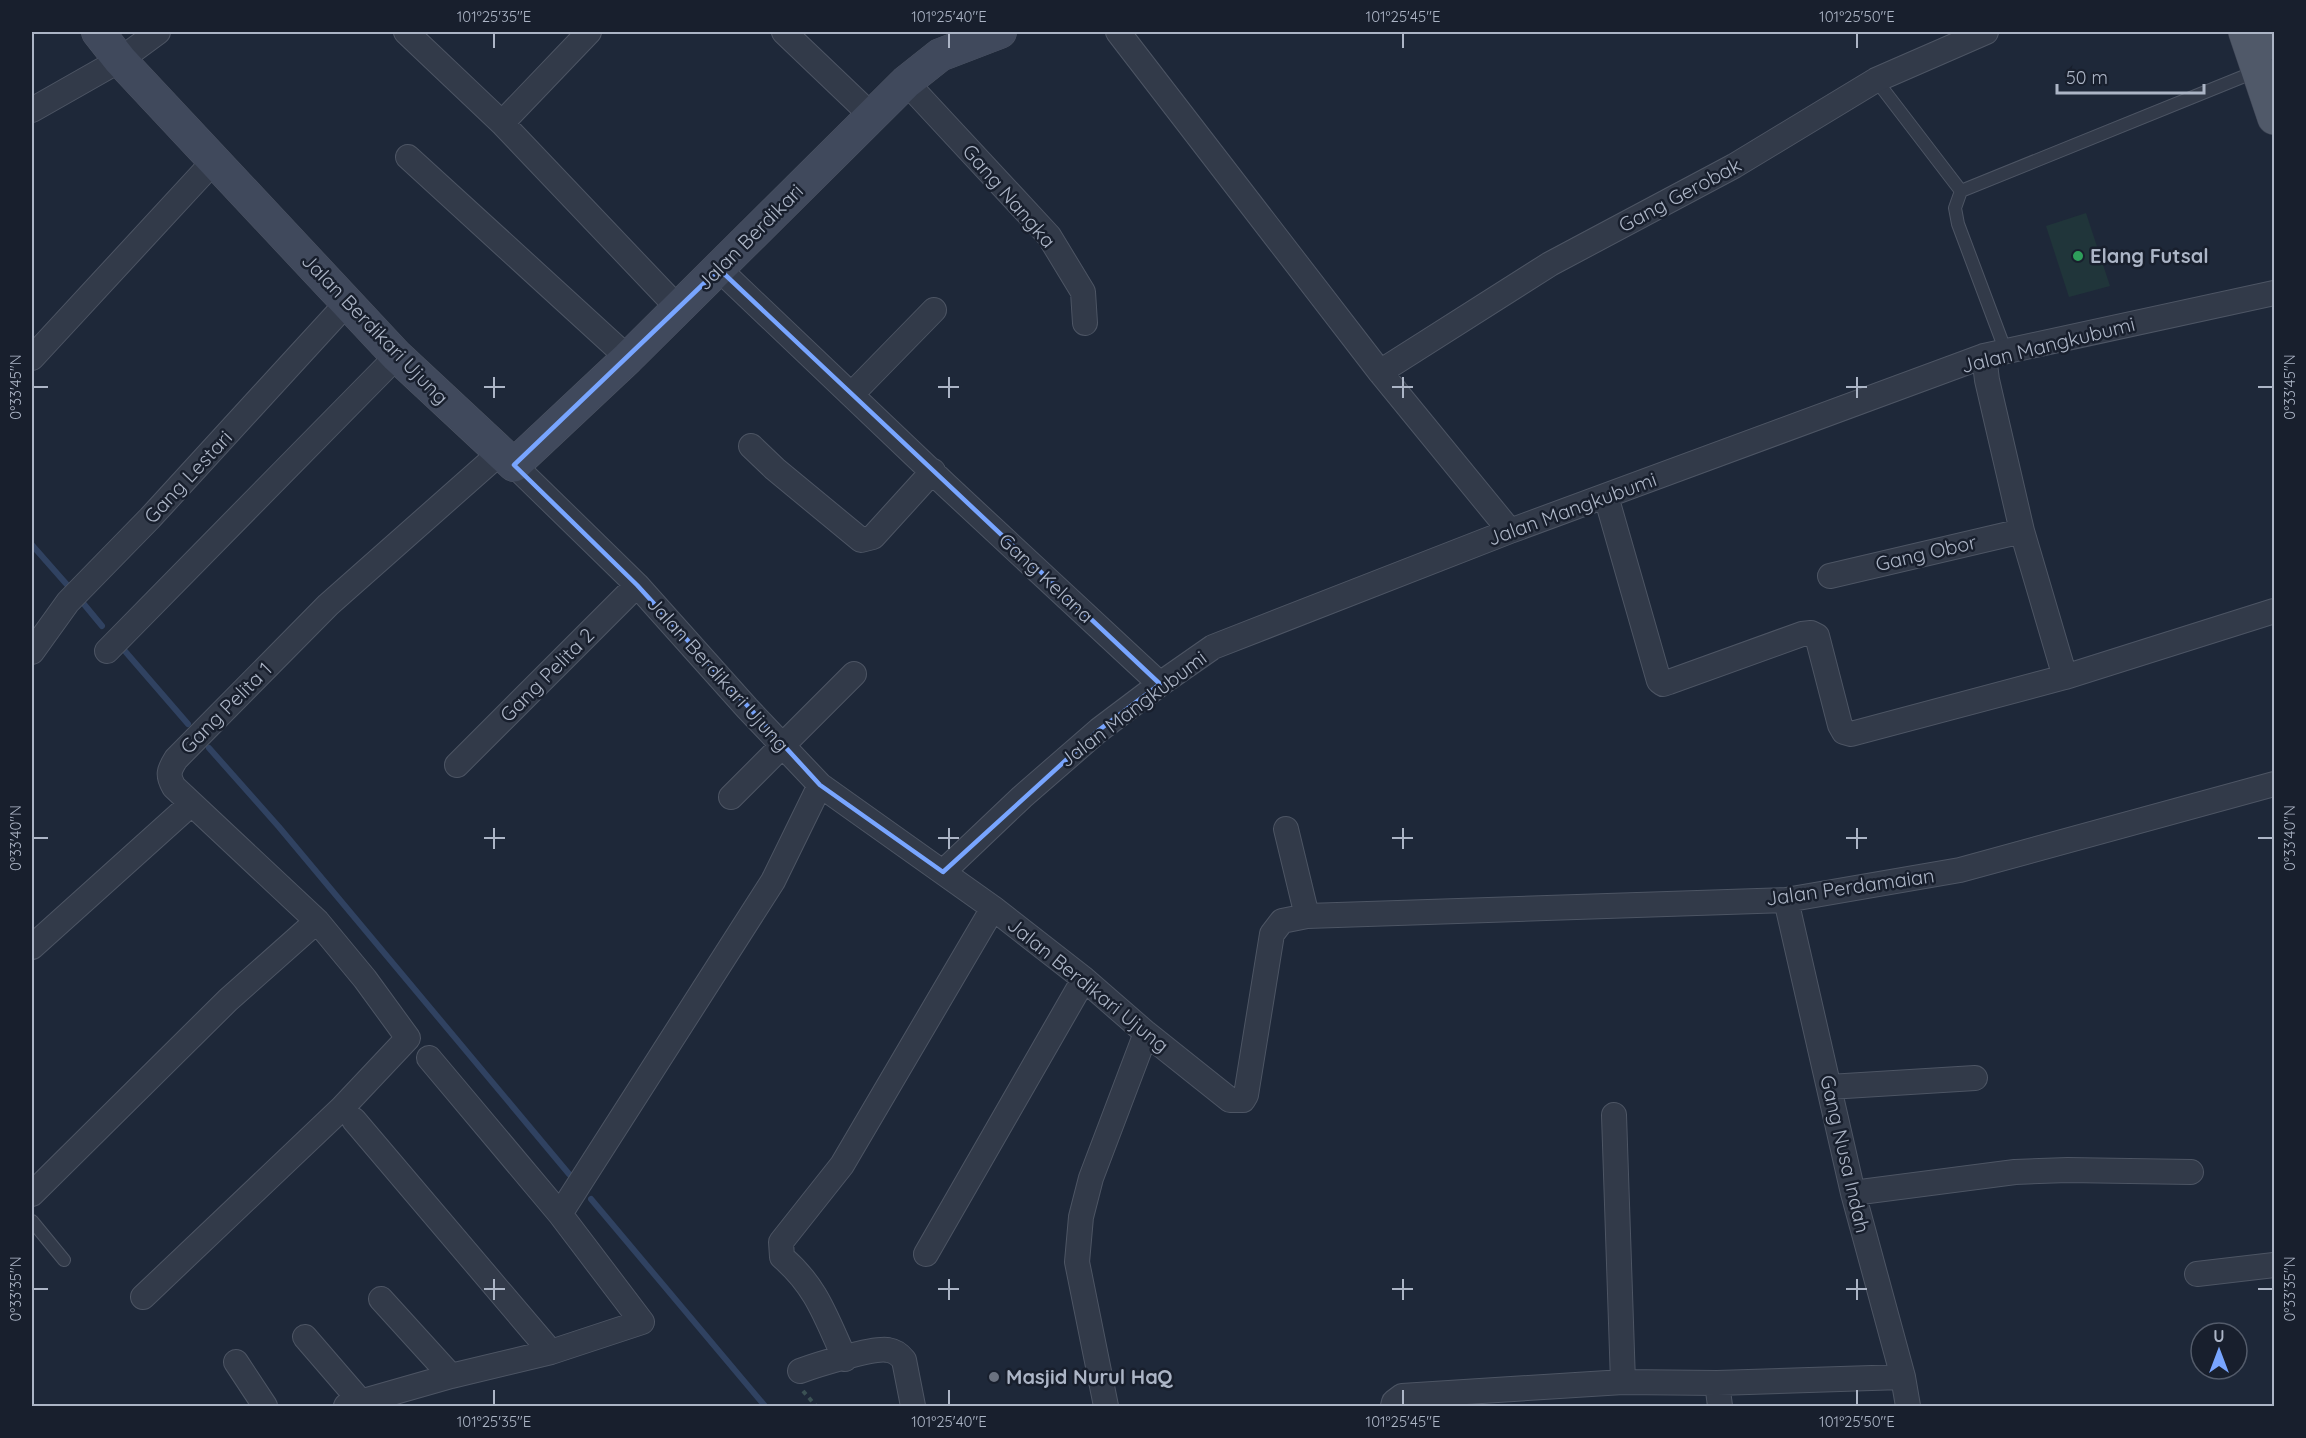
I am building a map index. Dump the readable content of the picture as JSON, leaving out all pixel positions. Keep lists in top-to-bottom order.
{
  "streets": {
    "street": [
      "Gang Gerobak",
      "Gang Nangka",
      "Jalan Berdikari",
      "Jalan Berdikari Ujung",
      "Jalan Mangkubumi",
      "Gang Lestari",
      "Gang Obor",
      "Gang Kelana",
      "Gang Pelita 2",
      "Gang Pelita 1",
      "Jalan Perdamaian",
      "Gang Nusa Indah"
    ]
  },
  "crossings": [
    ["Gang Nangka", "Jalan Berdikari"],
    ["Jalan Berdikari", "Jalan Berdikari Ujung"],
    ["Jalan Berdikari", "Gang Kelana"],
    ["Jalan Berdikari", "Gang Pelita 1"],
    ["Jalan Berdikari Ujung", "Jalan Mangkubumi"],
    ["Jalan Berdikari Ujung", "Gang Lestari"],
    ["Jalan Berdikari Ujung", "Gang Pelita 2"],
    ["Jalan Berdikari Ujung", "Gang Pelita 1"],
    ["Jalan Berdikari Ujung", "Jalan Perdamaian"],
    ["Jalan Mangkubumi", "Gang Kelana"],
    ["Jalan Perdamaian", "Gang Nusa Indah"]
  ],
  "places": ["Elang Futsal", "Masjid Nurul HaQ"],
  "scale_bar": "50 m",
  "north": "top",
  "coordinates": [
    "101°25'35\"E",
    "101°25'40\"E",
    "101°25'45\"E",
    "101°25'50\"E",
    "0°33'45\"N",
    "0°33'40\"N",
    "0°33'35\"N"
  ]
}
